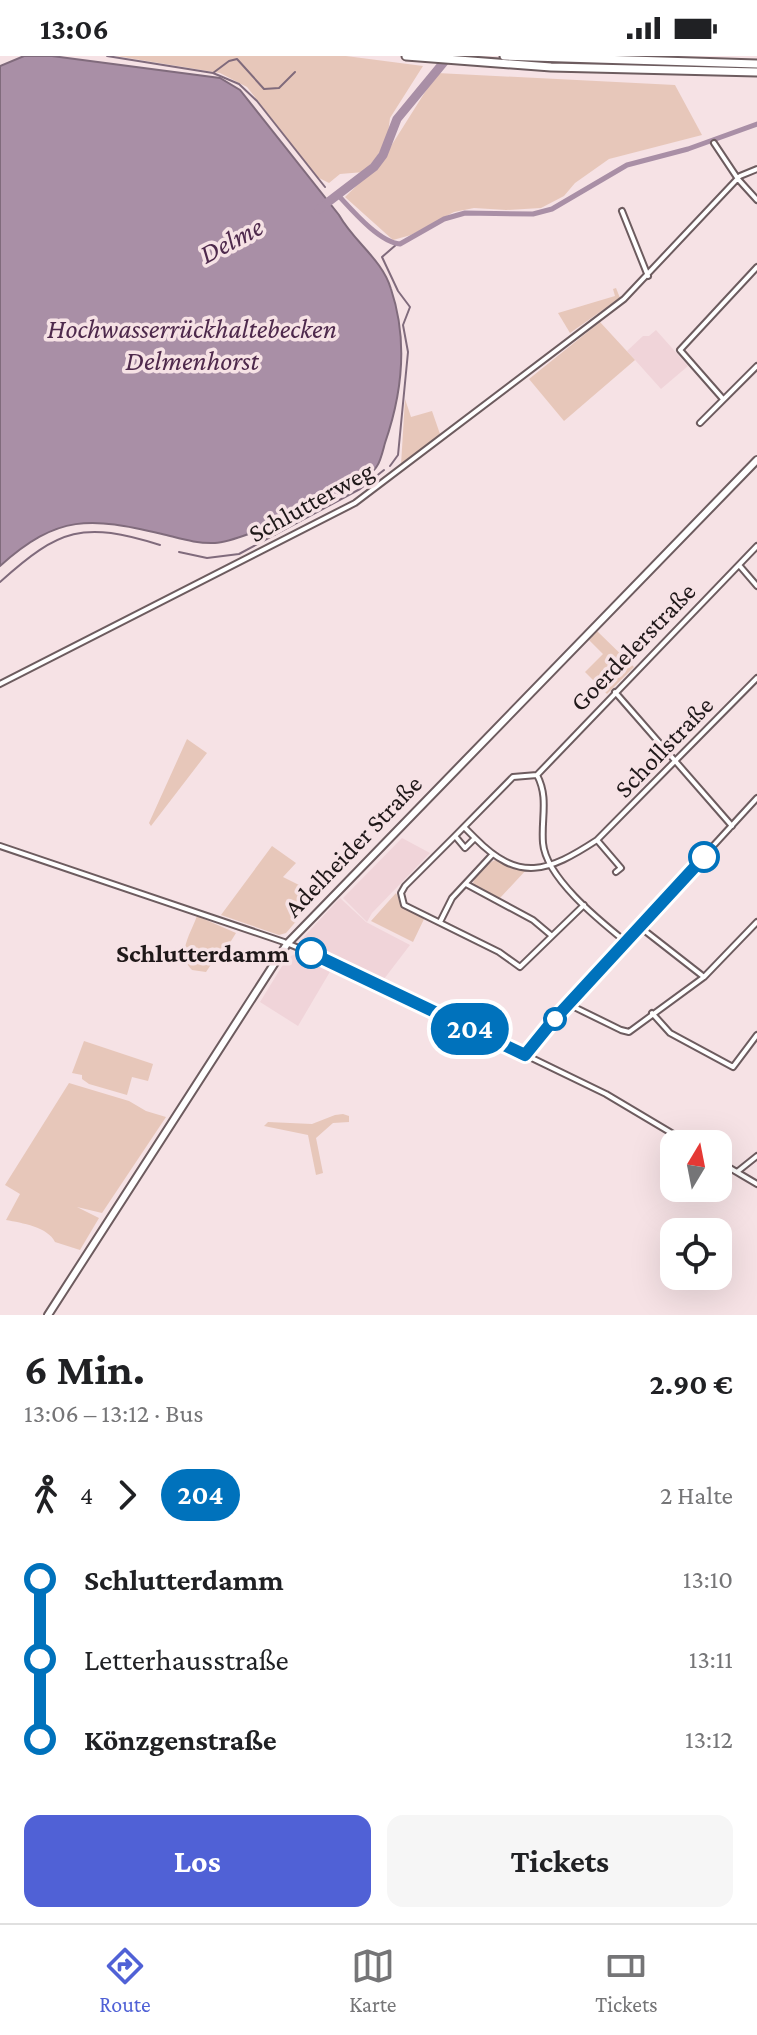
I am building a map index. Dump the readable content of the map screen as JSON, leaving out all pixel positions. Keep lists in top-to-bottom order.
{
  "streets": {
    "main road": ["Adelheider Straße"],
    "street": ["Schlutterweg", "Goerdelerstraße", "Schollstraße"]
  },
  "water": ["Delme", "Hochwasserrückhaltebecken Delmenhorst"],
  "places": ["Schlutterdamm"],
  "lines": ["bus line 204"],
  "north": "top",
  "page": {
    "status": "13:06",
    "on_map": "204",
    "heading": ["6 Min.", "13:06 – 13:12 · Bus", "2.90 €"],
    "legs": ["4", "204", "2 Halte"],
    "list": [
      {
        "name": "Schlutterdamm",
        "value": "13:10"
      },
      {
        "name": "Letterhausstraße",
        "value": "13:11"
      },
      {
        "name": "Könzgenstraße",
        "value": "13:12"
      }
    ],
    "buttons": ["Los", "Tickets"],
    "tabs": ["Route", "Karte", "Tickets"]
  }
}
